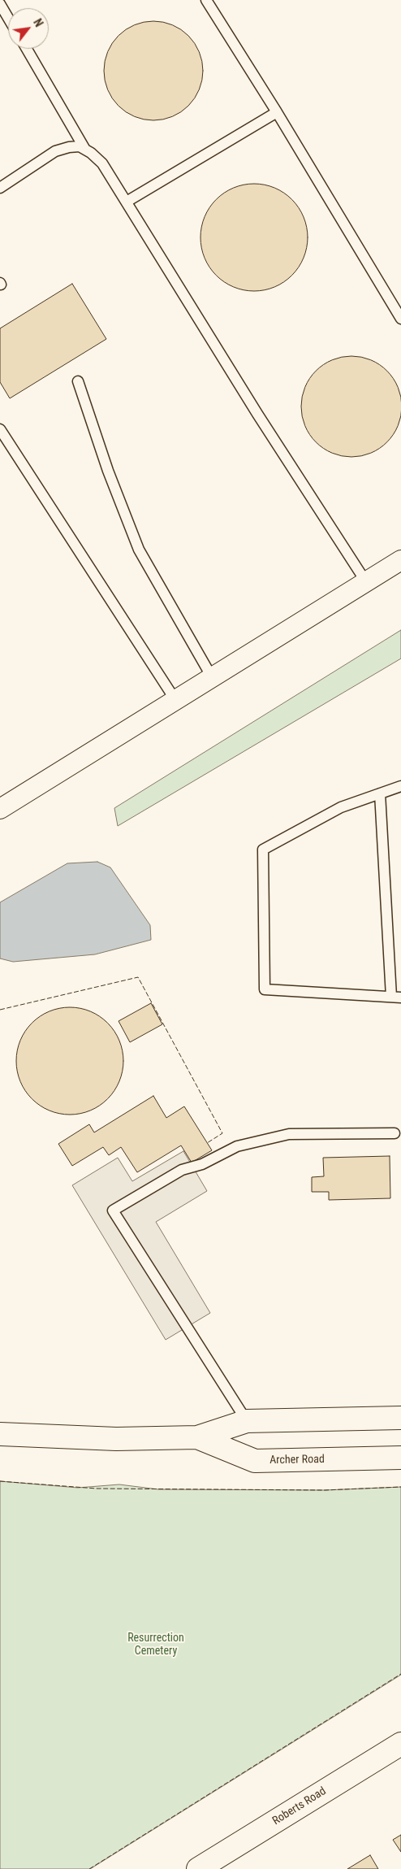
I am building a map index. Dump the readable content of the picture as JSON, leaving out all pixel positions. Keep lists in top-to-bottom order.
{
  "streets": {
    "main road": ["Archer Road", "Roberts Road"]
  },
  "parks": ["Resurrection Cemetery"],
  "north": "top right"
}
